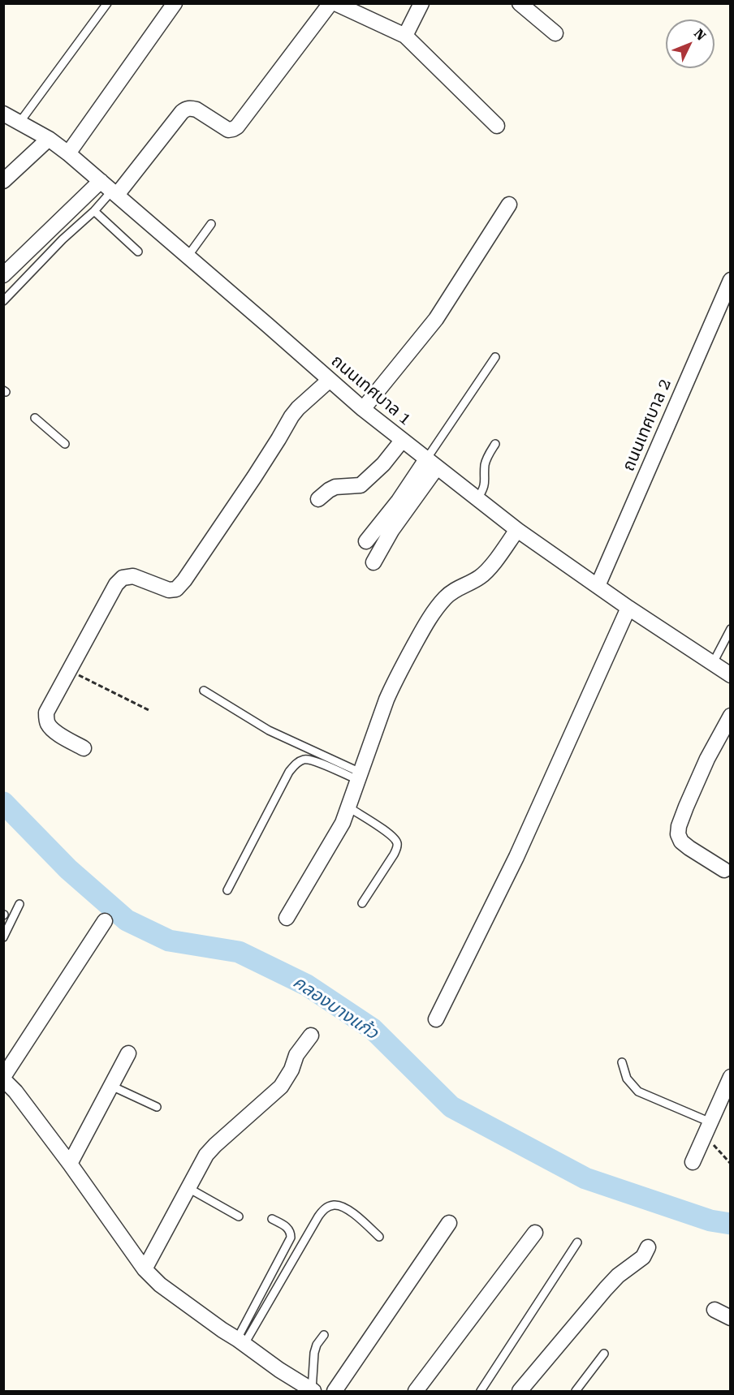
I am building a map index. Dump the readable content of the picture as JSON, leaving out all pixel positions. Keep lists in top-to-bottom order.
{
  "streets": {
    "street": ["ถนนเทศบาล 1", "ถนนเทศบาล 2"]
  },
  "crossings": [
    ["ถนนเทศบาล 1", "ถนนเทศบาล 2"]
  ],
  "water": ["คลองบางแก้ว"],
  "north": "top right"
}
